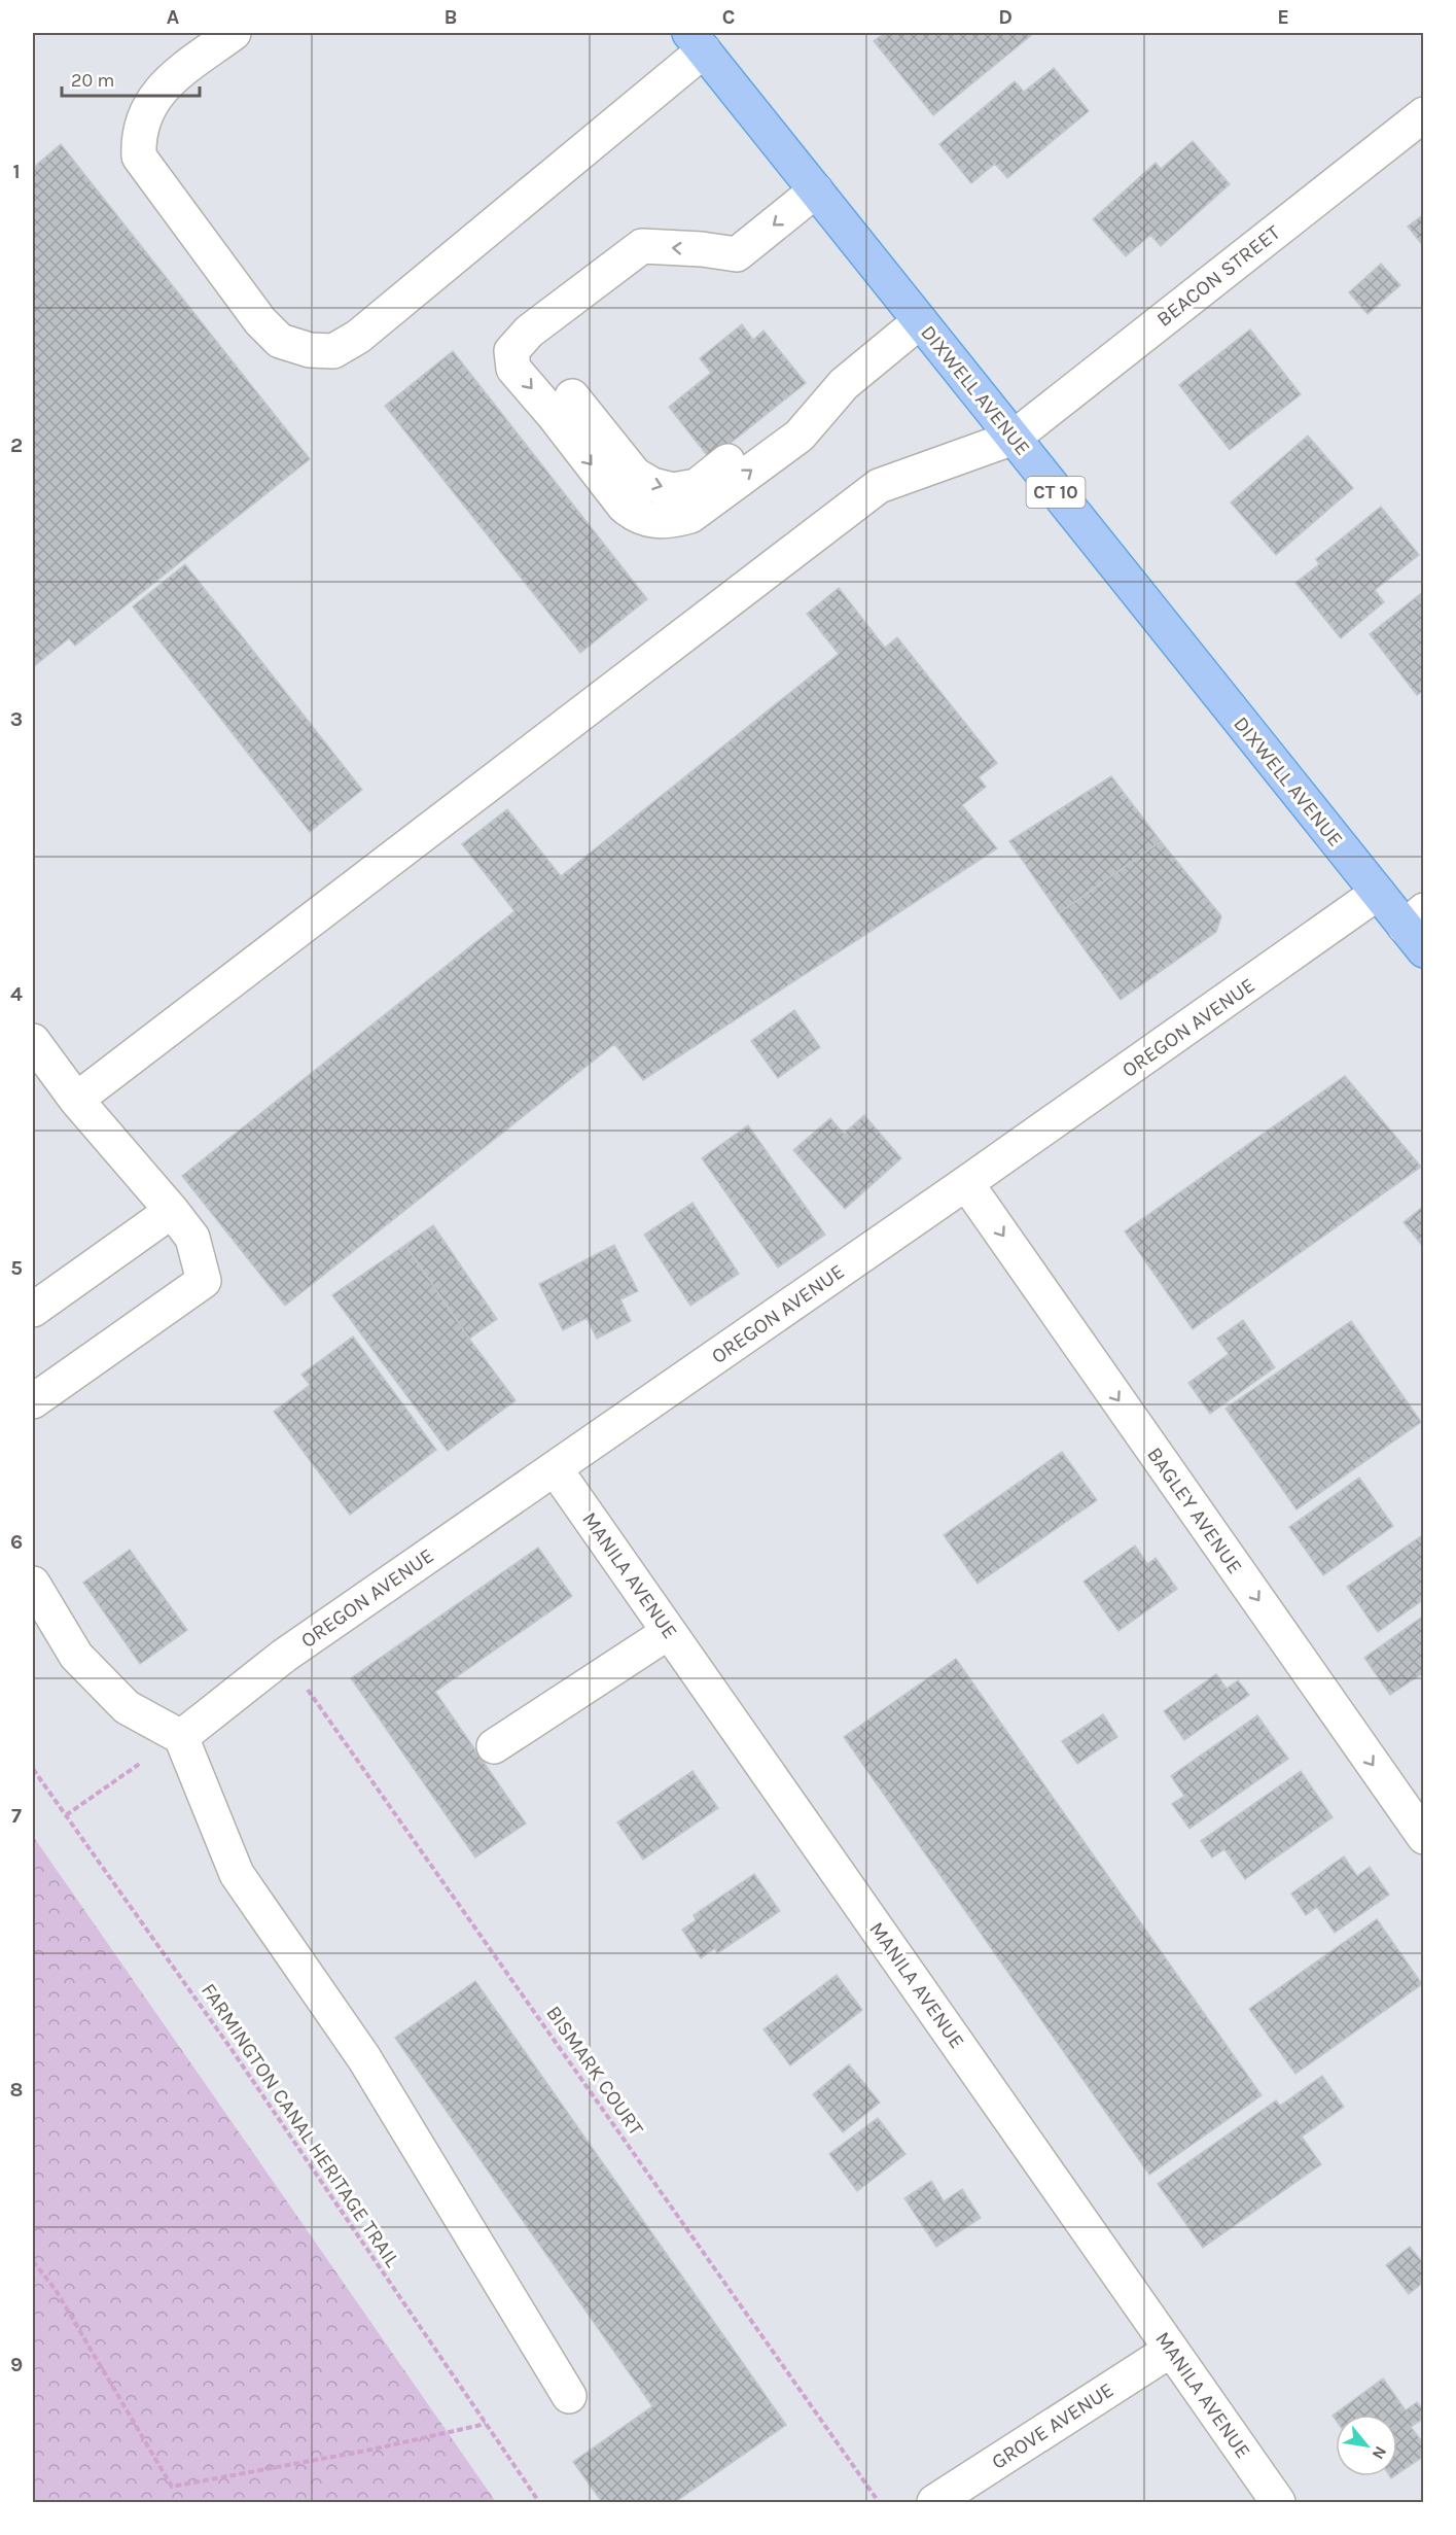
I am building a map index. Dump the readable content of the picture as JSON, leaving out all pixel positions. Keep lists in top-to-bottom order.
{
  "streets": {
    "main road": ["DIXWELL AVENUE", "CT 10"],
    "street": [
      "BEACON STREET",
      "OREGON AVENUE",
      "BAGLEY AVENUE",
      "MANILA AVENUE",
      "GROVE AVENUE"
    ],
    "path": ["BISMARK COURT", "FARMINGTON CANAL HERITAGE TRAIL"]
  },
  "crossings": [
    ["BEACON STREET", "DIXWELL AVENUE"],
    ["DIXWELL AVENUE", "OREGON AVENUE"],
    ["OREGON AVENUE", "BAGLEY AVENUE"],
    ["OREGON AVENUE", "MANILA AVENUE"],
    ["OREGON AVENUE", "BISMARK COURT"],
    ["MANILA AVENUE", "GROVE AVENUE"]
  ],
  "one_way": ["BAGLEY AVENUE"],
  "scale_bar": "20 m",
  "north": "bottom right",
  "grid": {
    "columns": [
      "A",
      "B",
      "C",
      "D",
      "E"
    ],
    "rows": [
      "1",
      "2",
      "3",
      "4",
      "5",
      "6",
      "7",
      "8",
      "9"
    ]
  }
}
